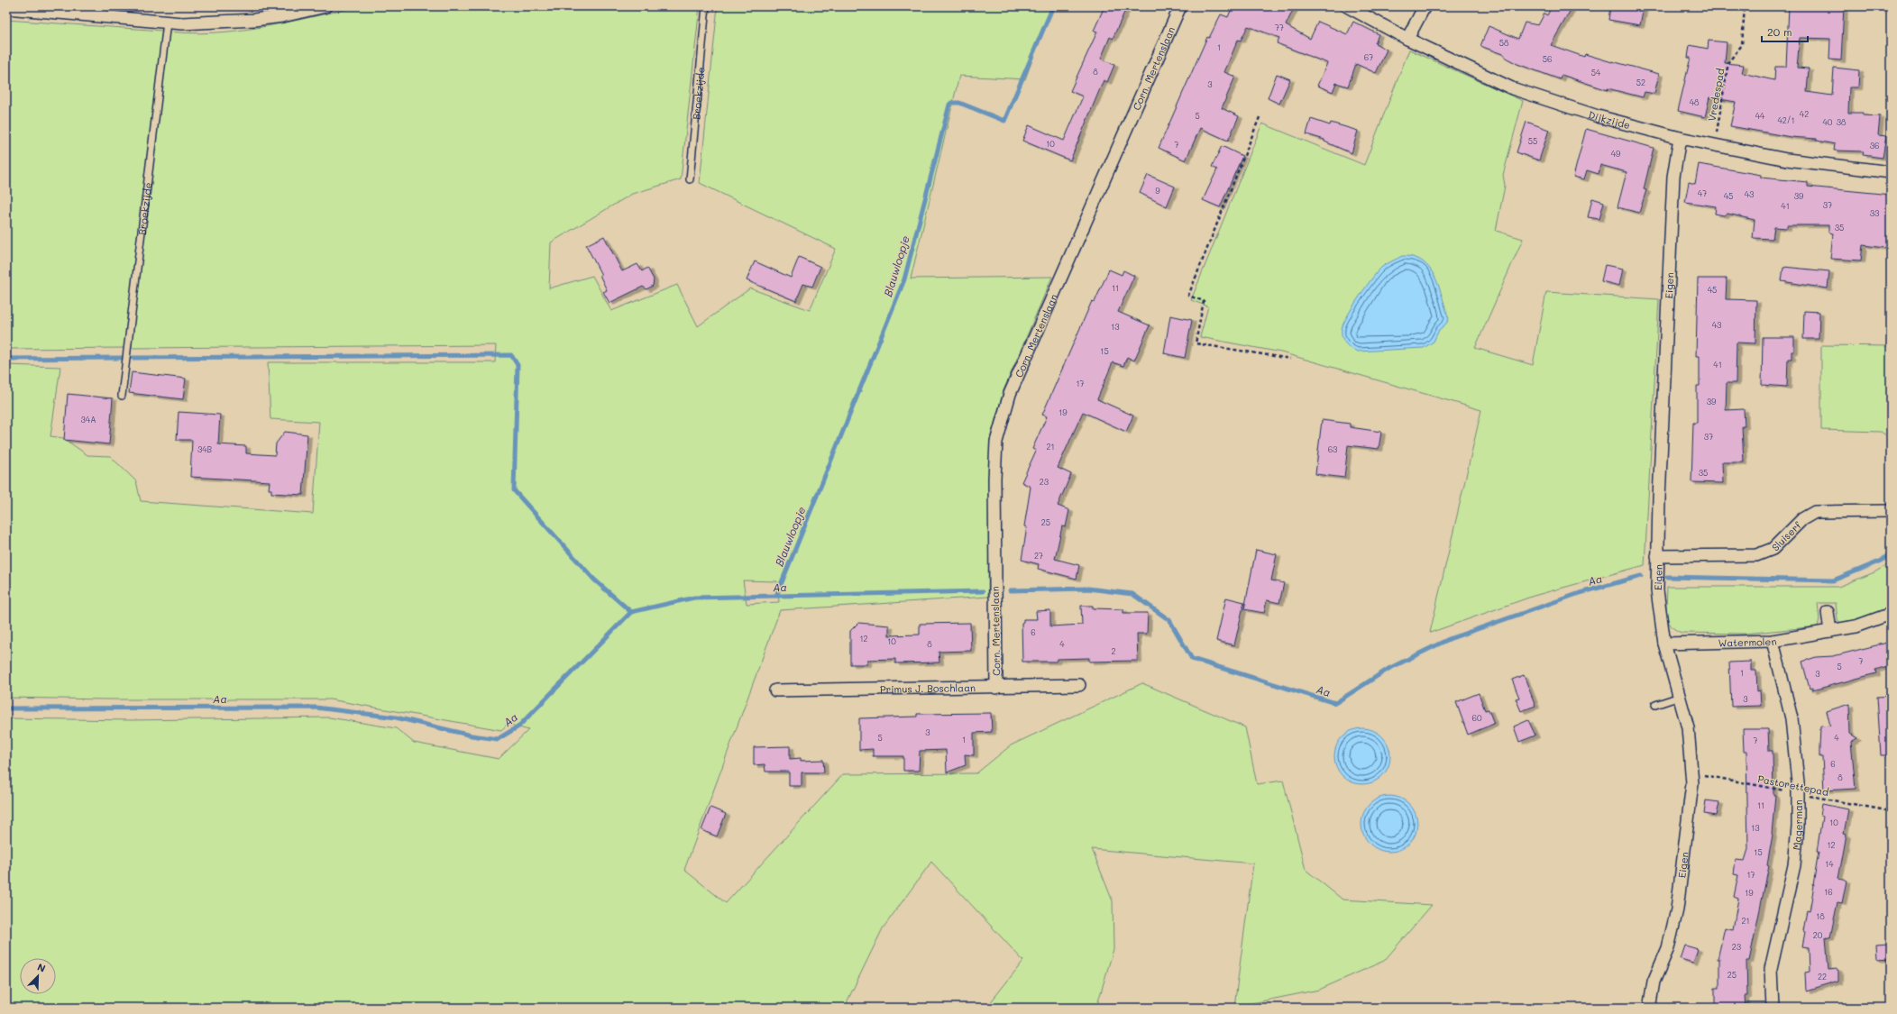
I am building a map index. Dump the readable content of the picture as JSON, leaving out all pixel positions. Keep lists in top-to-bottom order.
{
  "streets": {
    "street": [
      "Corn. Mertenslaan",
      "Dijkzijde",
      "Eigen",
      "Sluiserf",
      "Watermolen",
      "Primus J. Boschlaan",
      "Magerman"
    ],
    "lane": ["Broekzijde"],
    "path": ["Vredespad", "Pastorettepad"]
  },
  "crossings": [
    ["Corn. Mertenslaan", "Primus J. Boschlaan"],
    ["Vredespad", "Dijkzijde"],
    ["Dijkzijde", "Eigen"],
    ["Eigen", "Sluiserf"],
    ["Eigen", "Watermolen"],
    ["Eigen", "Pastorettepad"],
    ["Watermolen", "Magerman"],
    ["Pastorettepad", "Magerman"]
  ],
  "water": ["Blauwloopje", "Aa"],
  "house_numbers": [
    "77",
    "58",
    "1",
    "67",
    "56",
    "8",
    "54",
    "52",
    "3",
    "48",
    "42",
    "5",
    "44",
    "42/1",
    "40",
    "38",
    "55",
    "10",
    "7",
    "36",
    "49",
    "9",
    "47",
    "43",
    "45",
    "39",
    "37",
    "41",
    "33",
    "35",
    "11",
    "45",
    "43",
    "13",
    "15",
    "41",
    "17",
    "39",
    "19",
    "34A",
    "37",
    "21",
    "34B",
    "63",
    "35",
    "23",
    "25",
    "27",
    "6",
    "12",
    "10",
    "8",
    "4",
    "2",
    "7",
    "5",
    "1",
    "3",
    "3",
    "60",
    "3",
    "5",
    "4",
    "1",
    "7",
    "6",
    "8",
    "11",
    "10",
    "13",
    "12",
    "15",
    "14",
    "17",
    "16",
    "19",
    "18",
    "21",
    "20",
    "23",
    "25",
    "22"
  ],
  "scale_bar": "20 m",
  "north": "top right"
}
